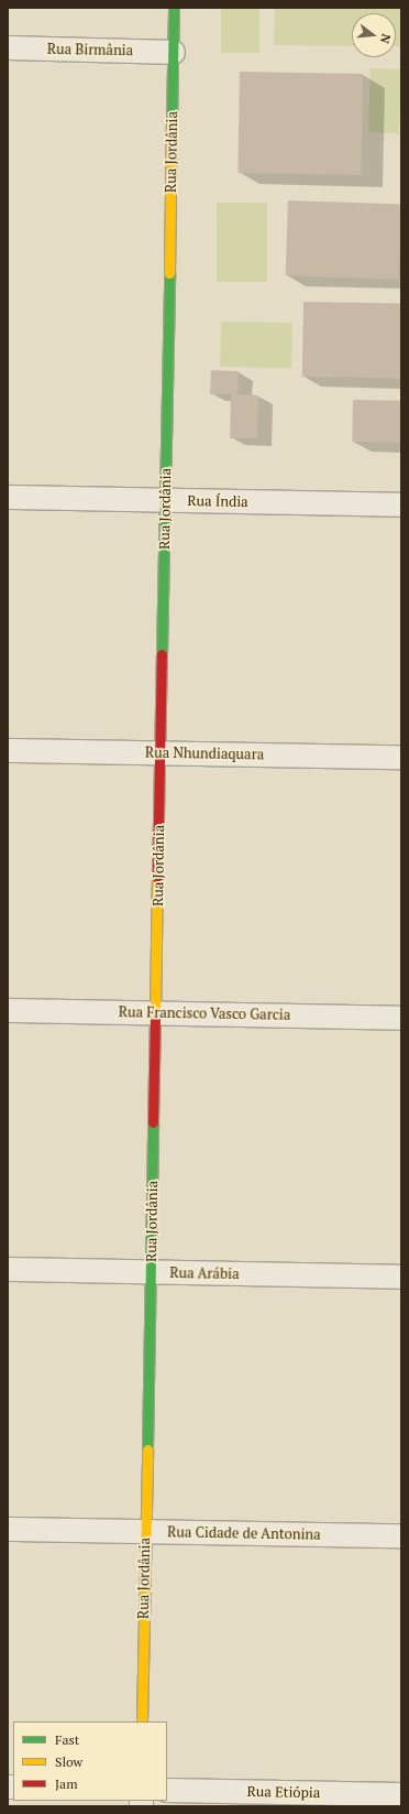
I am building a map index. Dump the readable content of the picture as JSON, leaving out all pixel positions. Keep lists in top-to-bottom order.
{
  "streets": {
    "street": [
      "Rua Birmânia",
      "Rua Jordânia",
      "Rua Índia",
      "Rua Nhundiaquara",
      "Rua Francisco Vasco Garcia",
      "Rua Arábia",
      "Rua Cidade de Antonina",
      "Rua Etiópia"
    ]
  },
  "crossings": [
    ["Rua Birmânia", "Rua Jordânia"],
    ["Rua Jordânia", "Rua Índia"],
    ["Rua Jordânia", "Rua Nhundiaquara"],
    ["Rua Jordânia", "Rua Francisco Vasco Garcia"],
    ["Rua Jordânia", "Rua Arábia"],
    ["Rua Jordânia", "Rua Cidade de Antonina"]
  ],
  "legend": ["Fast", "Slow", "Jam"],
  "north": "right"
}
